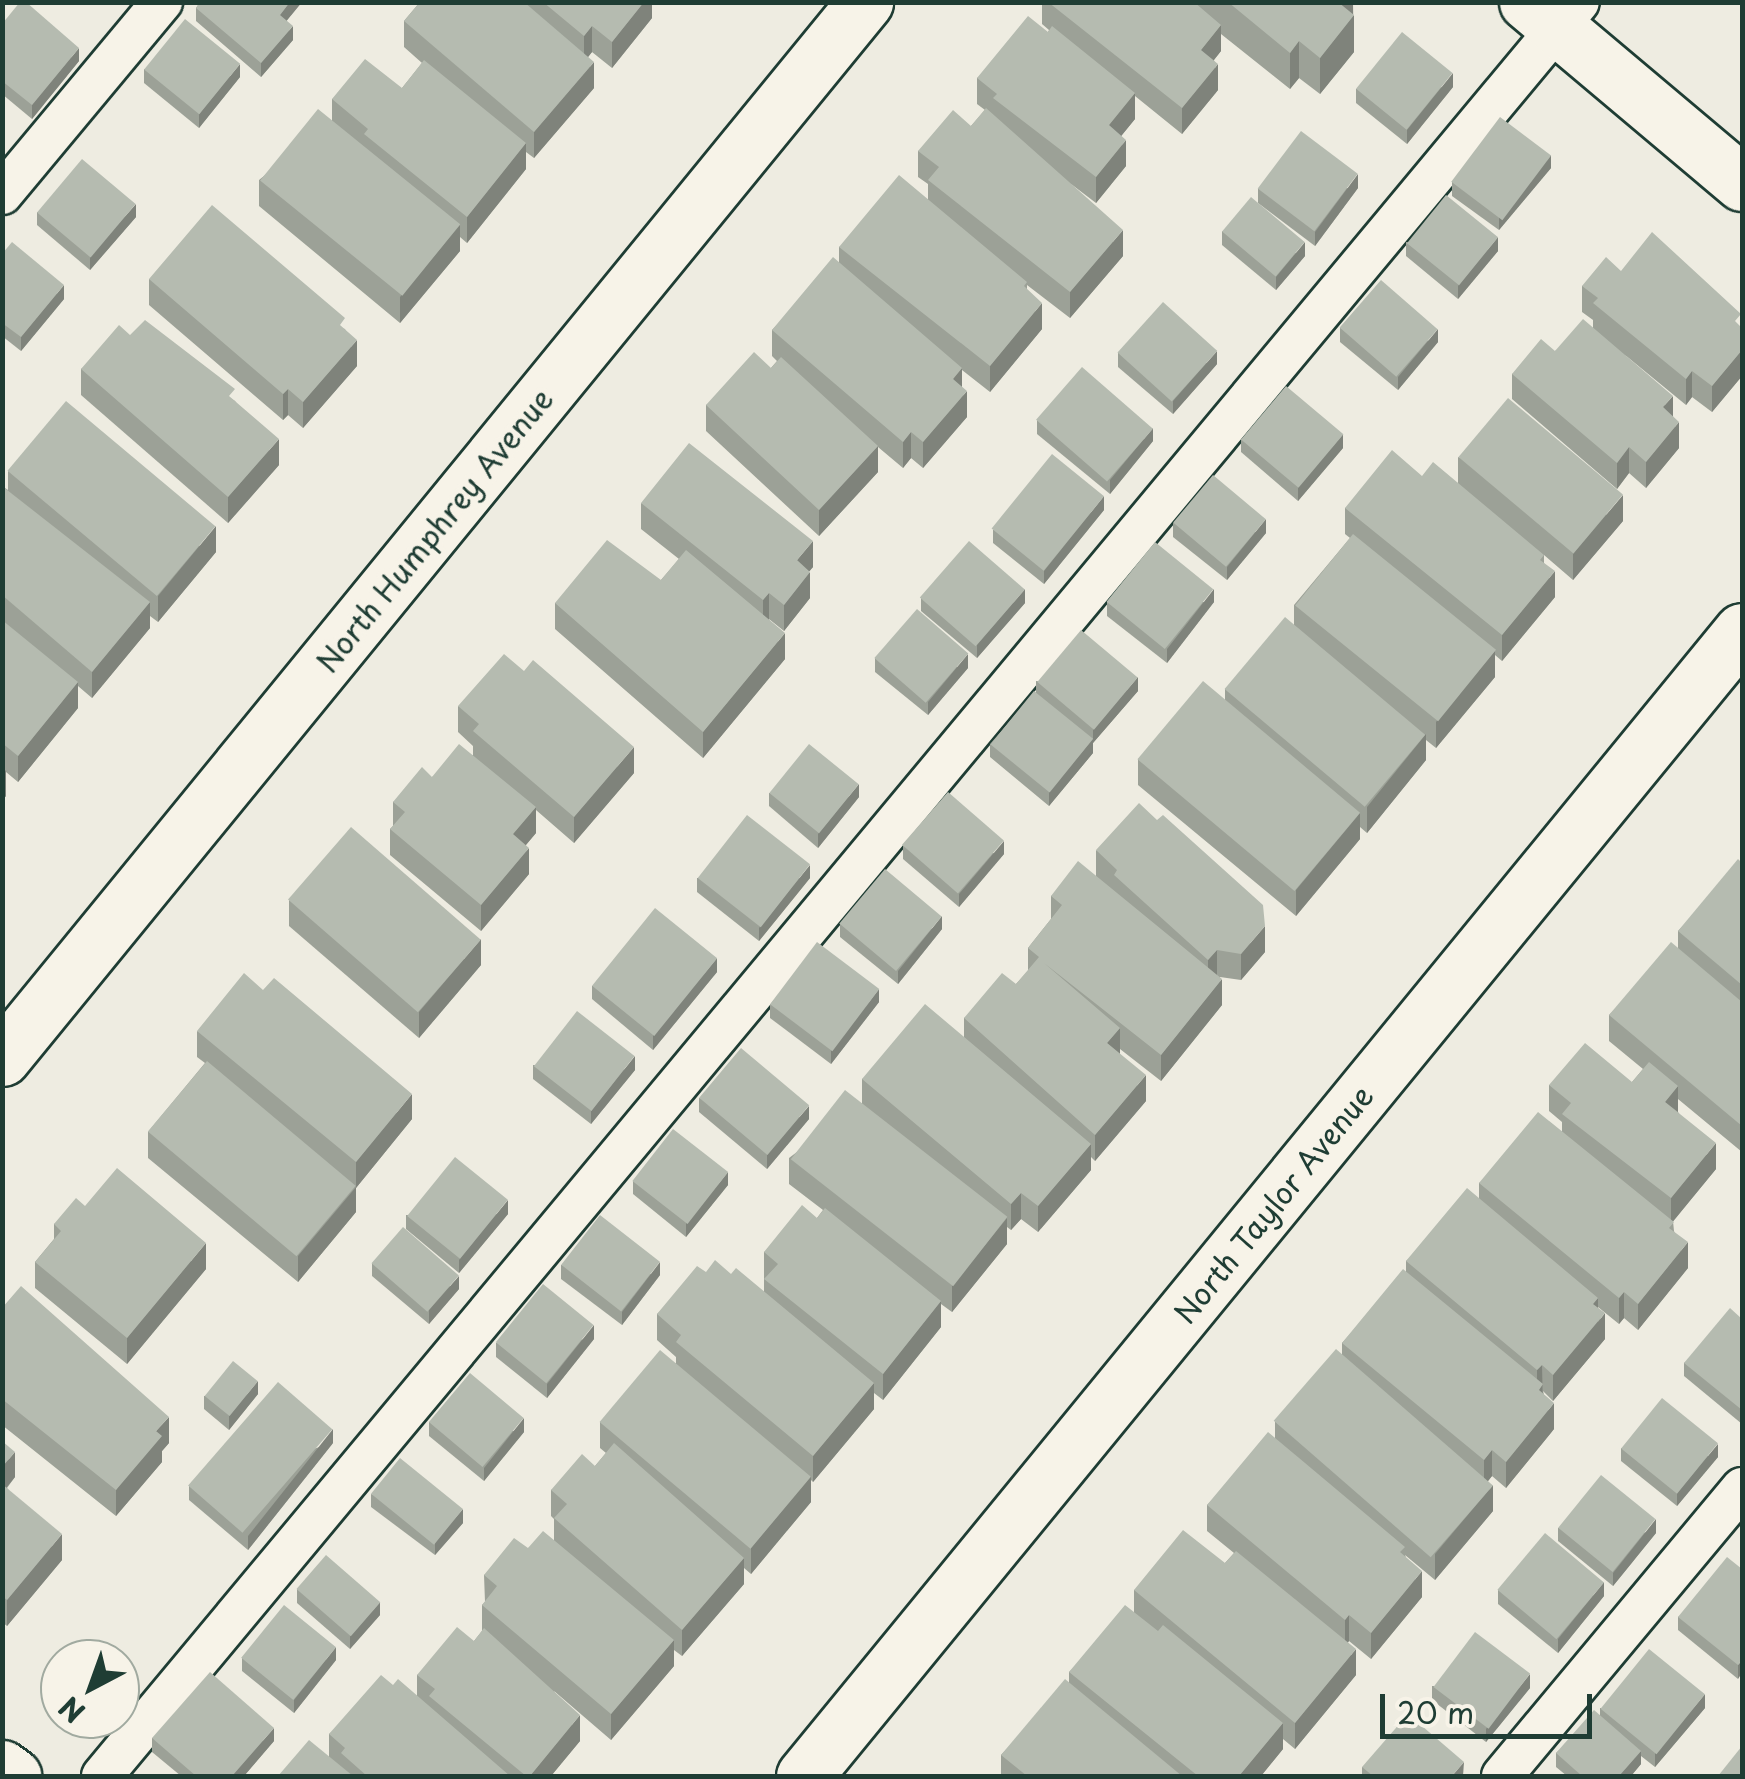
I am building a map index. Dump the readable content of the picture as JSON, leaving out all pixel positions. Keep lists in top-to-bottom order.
{
  "streets": {
    "street": ["North Humphrey Avenue", "North Taylor Avenue"]
  },
  "scale_bar": "20 m",
  "north": "bottom left"
}
